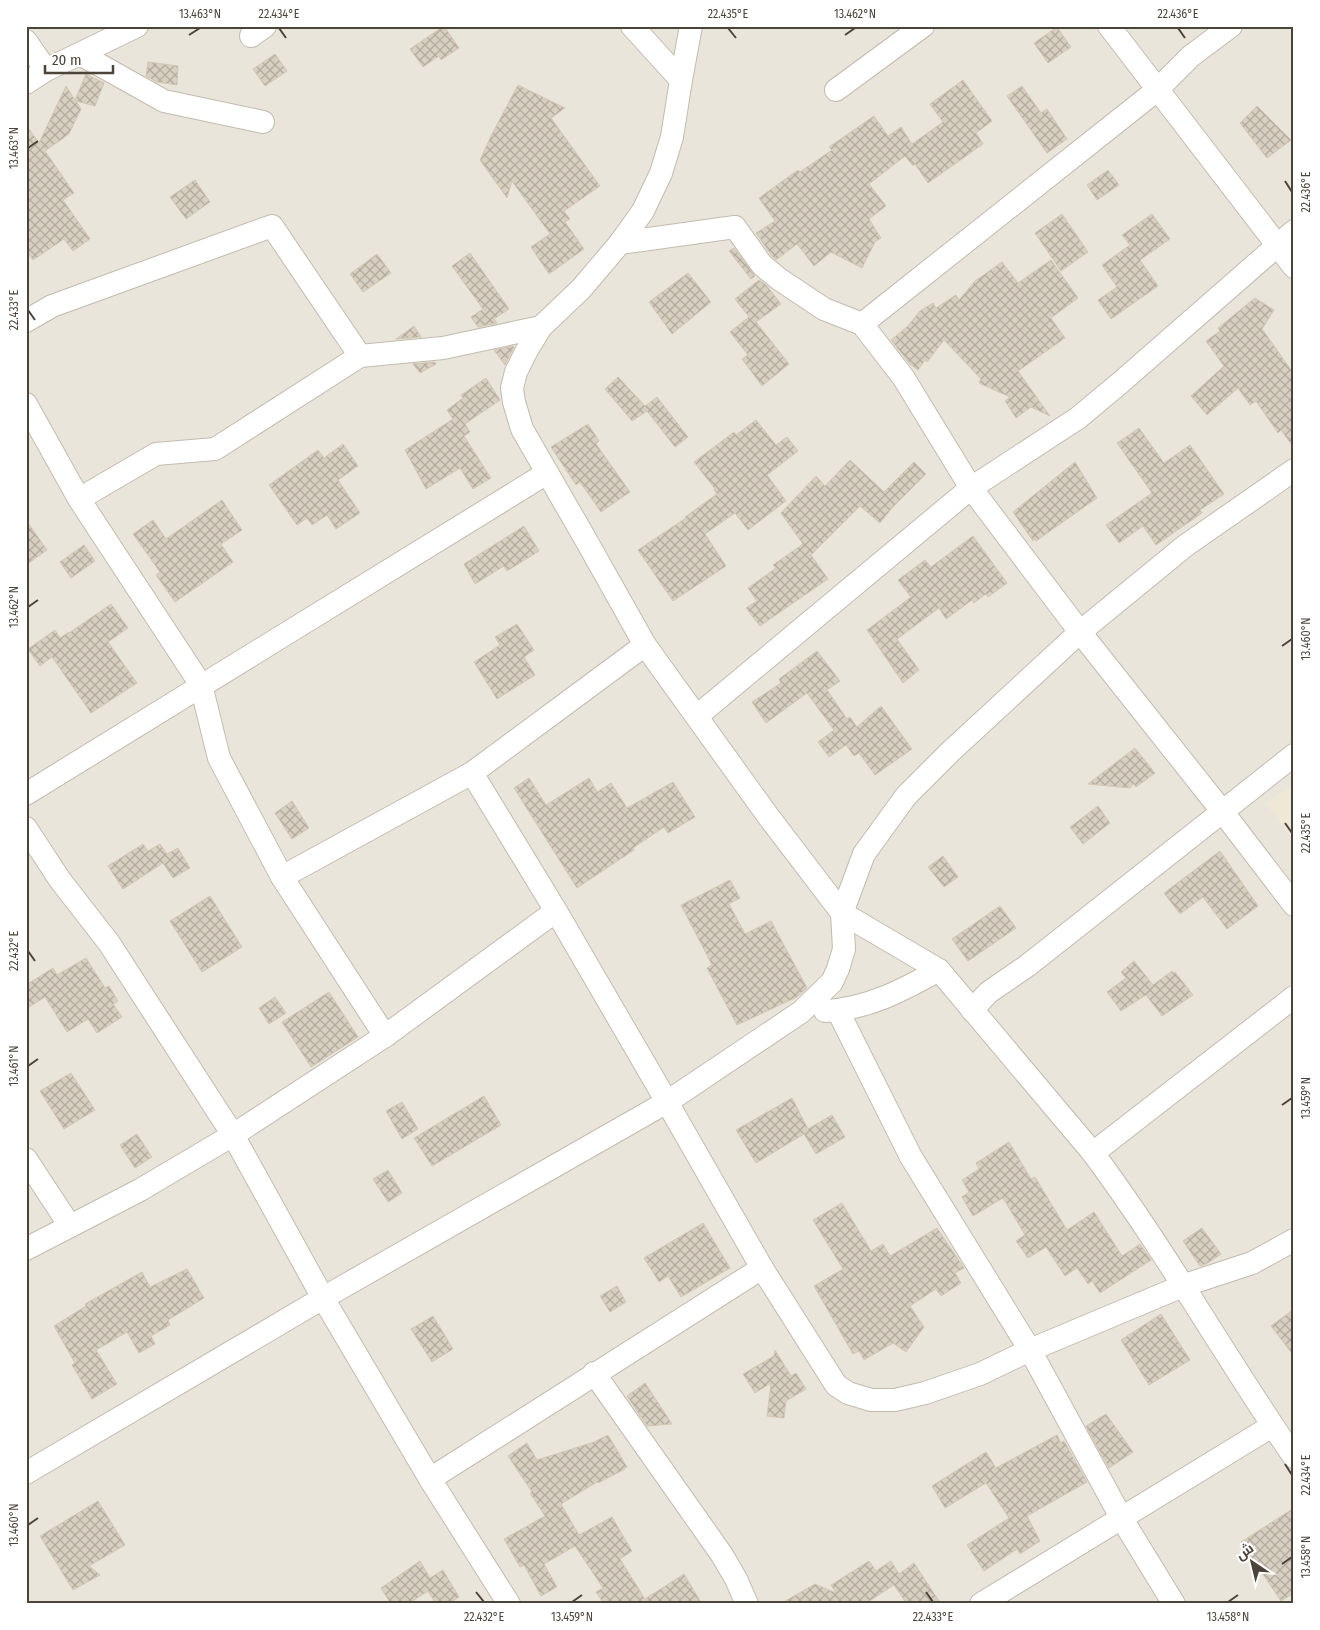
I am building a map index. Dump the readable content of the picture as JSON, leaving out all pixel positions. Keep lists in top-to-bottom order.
{
  "scale_bar": "20 m",
  "north": "top left",
  "coordinates": [
    "13.463°N",
    "22.434°E",
    "22.435°E",
    "13.462°N",
    "22.436°E",
    "22.433°E",
    "13.460°N",
    "22.432°E",
    "13.461°N",
    "13.459°N",
    "13.458°N"
  ]
}
